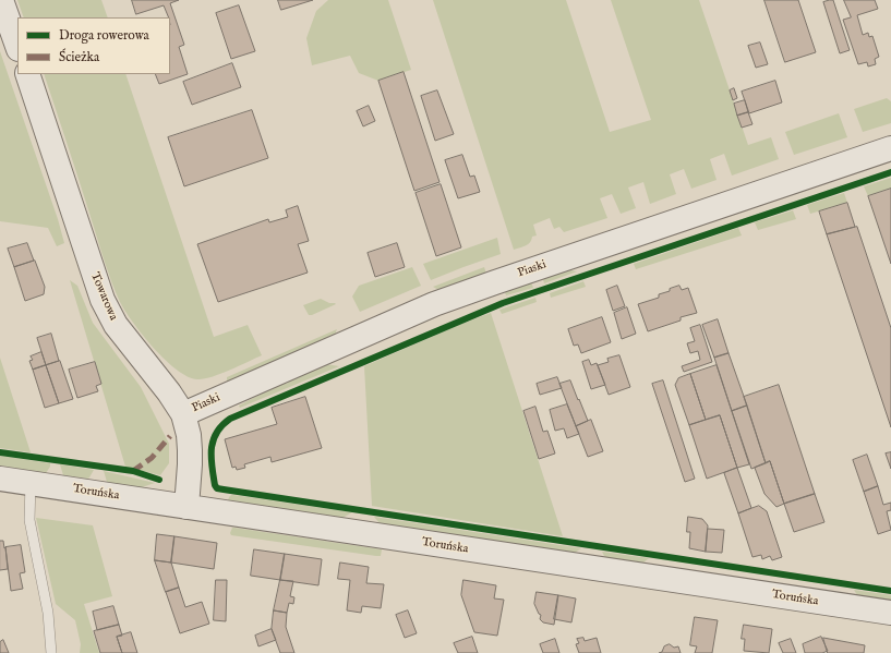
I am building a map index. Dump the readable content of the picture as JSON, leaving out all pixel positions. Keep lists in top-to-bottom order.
{
  "streets": {
    "street": ["Piaski", "Towarowa", "Toruńska"]
  },
  "crossings": [
    ["Piaski", "Towarowa"],
    ["Towarowa", "Toruńska"]
  ],
  "legend": ["Droga rowerowa", "Ścieżka"]
}
